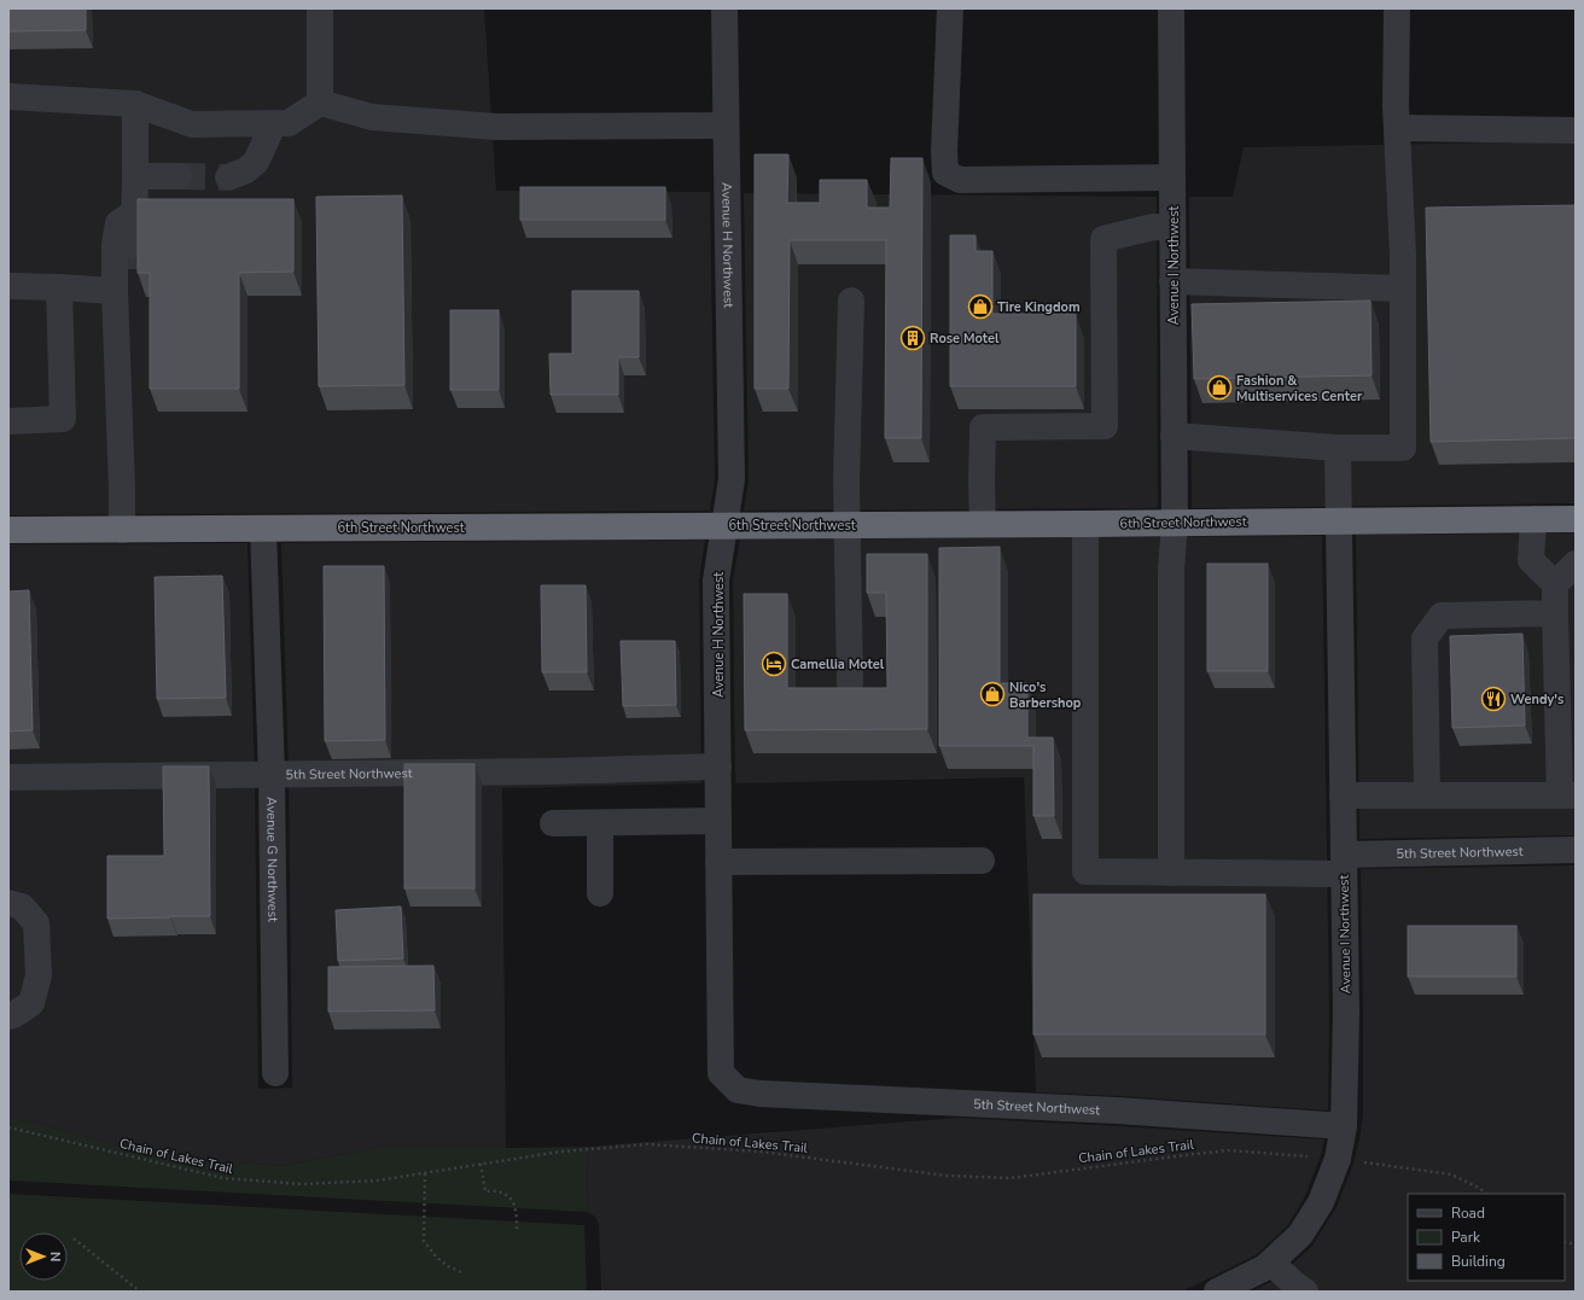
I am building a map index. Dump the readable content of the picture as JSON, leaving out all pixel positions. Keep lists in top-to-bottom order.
{
  "streets": {
    "highway": ["6th Street Northwest"],
    "street": [
      "Avenue H Northwest",
      "Avenue I Northwest",
      "5th Street Northwest",
      "Avenue G Northwest"
    ],
    "path": ["Chain of Lakes Trail"]
  },
  "crossings": [
    ["Avenue H Northwest", "6th Street Northwest"],
    ["Avenue H Northwest", "5th Street Northwest"],
    ["Avenue I Northwest", "6th Street Northwest"],
    ["Avenue I Northwest", "5th Street Northwest"],
    ["Avenue I Northwest", "Chain of Lakes Trail"],
    ["6th Street Northwest", "5th Street Northwest"],
    ["6th Street Northwest", "Avenue G Northwest"],
    ["5th Street Northwest", "Avenue G Northwest"]
  ],
  "places": {
    "shop": ["Tire Kingdom", "Fashion & Multiservices Center", "Nico's Barbershop"],
    "building": ["Rose Motel"],
    "hotel": ["Camellia Motel"],
    "restaurant": ["Wendy's"]
  },
  "legend": ["Road", "Park", "Building"],
  "north": "right"
}
